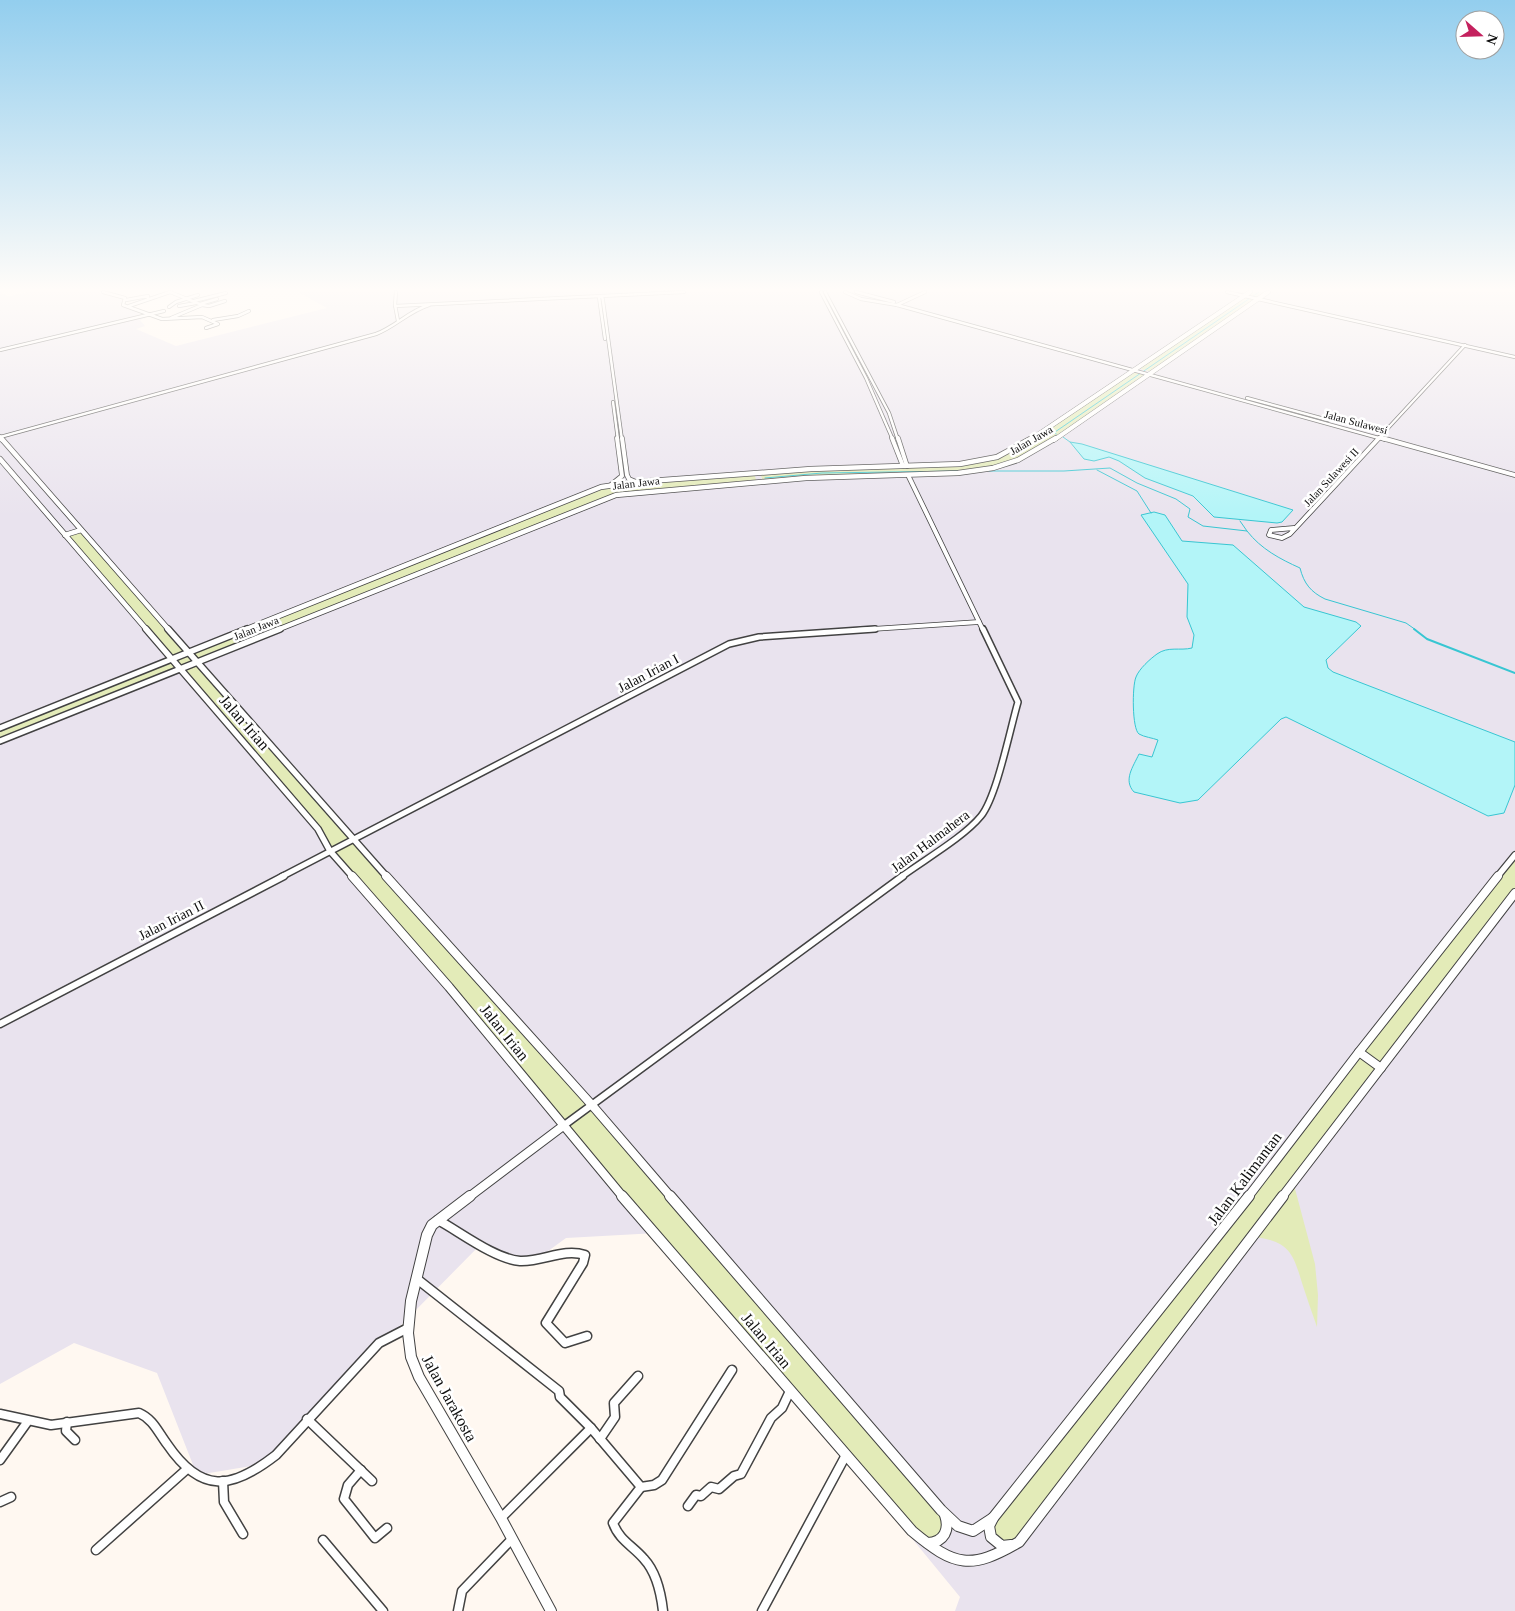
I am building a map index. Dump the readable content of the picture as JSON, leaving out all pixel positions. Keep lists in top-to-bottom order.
{
  "streets": {
    "street": [
      "Jalan Sulawesi",
      "Jalan Jawa",
      "Jalan Sulawesi II",
      "Jalan Irian I",
      "Jalan Irian",
      "Jalan Halmahera",
      "Jalan Irian II",
      "Jalan Kalimantan",
      "Jalan Jarakosta"
    ]
  },
  "crossings": [
    ["Jalan Sulawesi", "Jalan Jawa"],
    ["Jalan Sulawesi", "Jalan Sulawesi II"],
    ["Jalan Jawa", "Jalan Irian"],
    ["Jalan Jawa", "Jalan Halmahera"],
    ["Jalan Irian I", "Jalan Irian"],
    ["Jalan Irian I", "Jalan Halmahera"],
    ["Jalan Irian I", "Jalan Irian II"],
    ["Jalan Irian", "Jalan Halmahera"],
    ["Jalan Irian", "Jalan Irian II"],
    ["Jalan Irian", "Jalan Kalimantan"],
    ["Jalan Irian", "Jalan Jarakosta"],
    ["Jalan Halmahera", "Jalan Jarakosta"]
  ],
  "north": "right"
}
